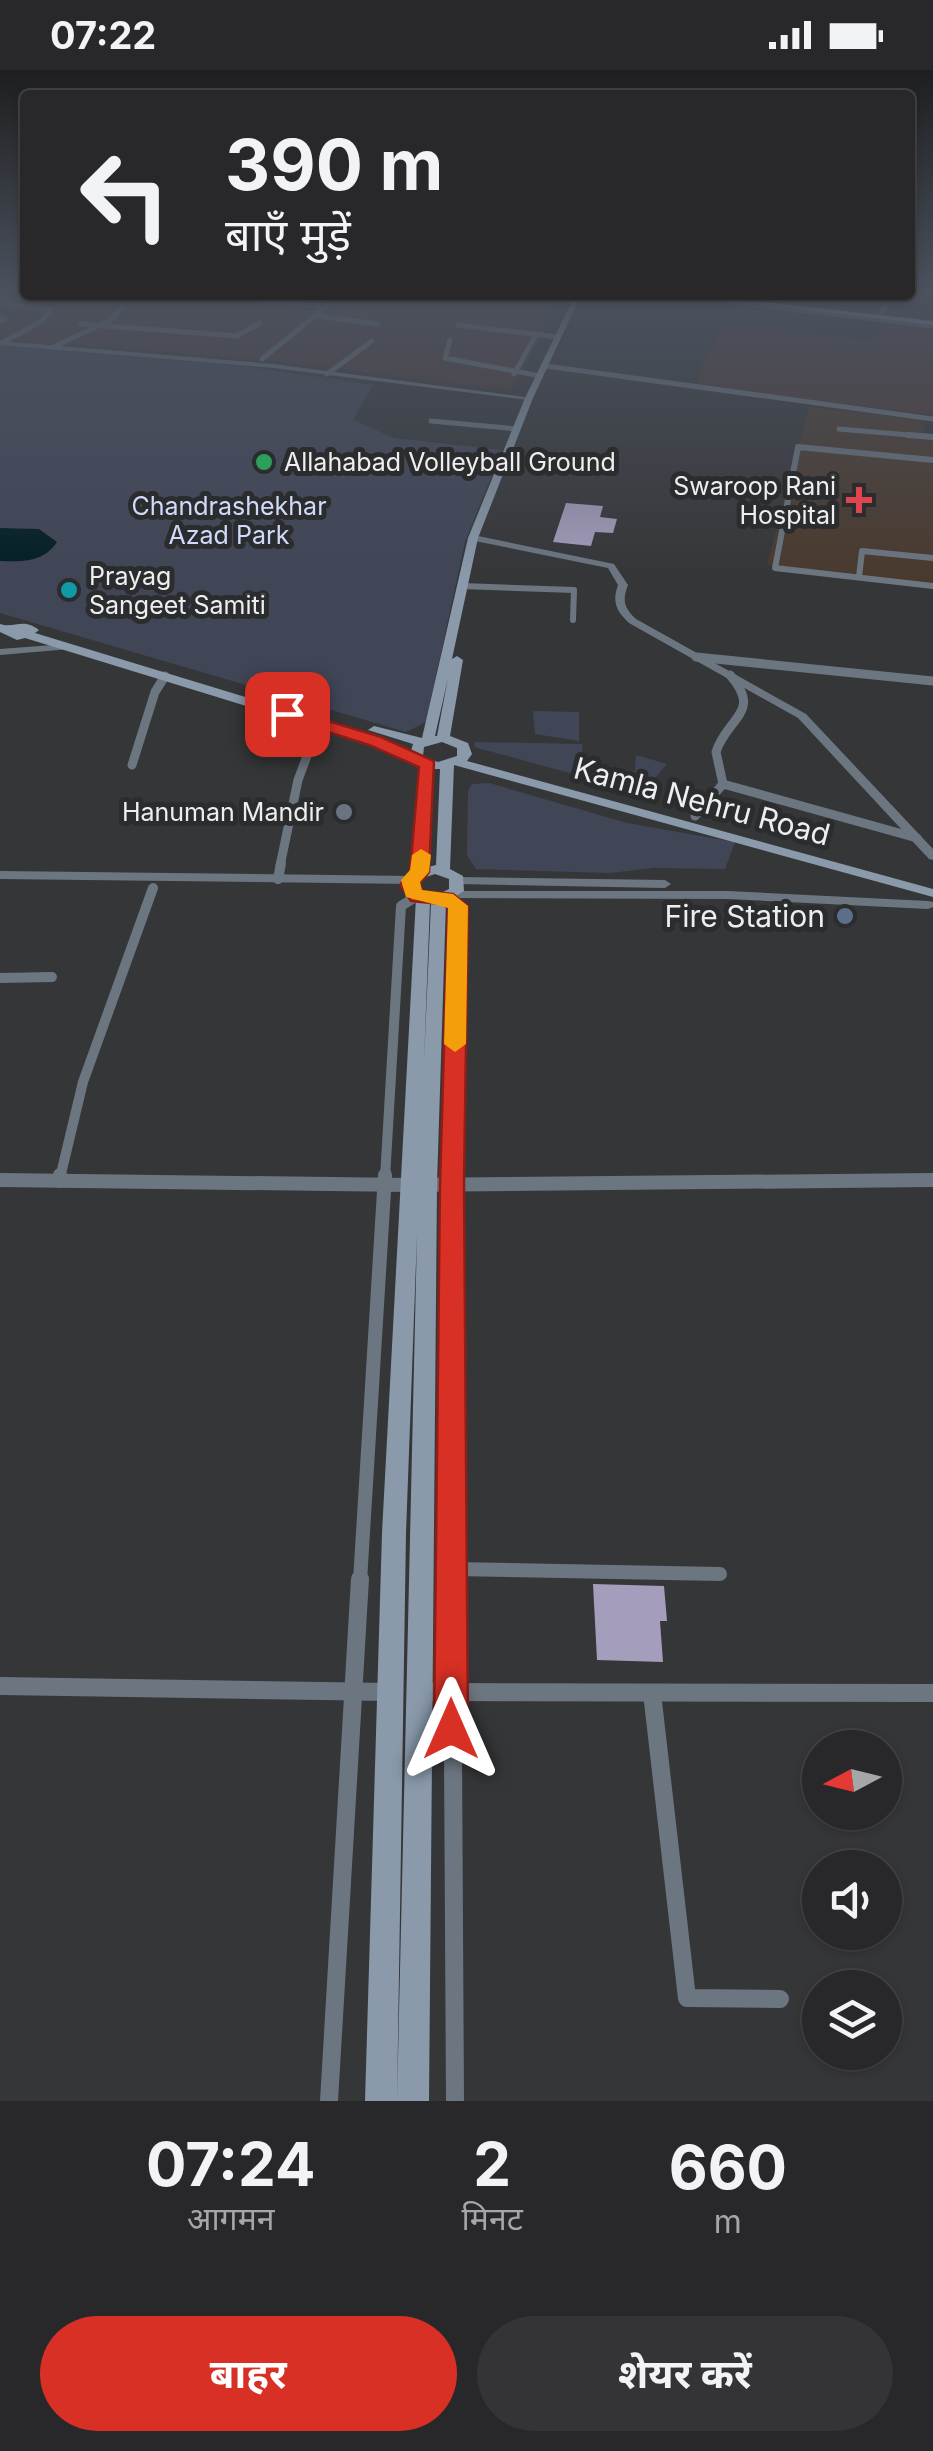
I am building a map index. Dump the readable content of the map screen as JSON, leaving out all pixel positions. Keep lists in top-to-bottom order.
{
  "streets": {
    "main road": ["Kamla Nehru Road"]
  },
  "parks": ["Chandrashekhar Azad Park"],
  "places": {
    "other": [
      "Allahabad Volleyball Ground",
      "Prayag Sangeet Samiti",
      "Hanuman Mandir",
      "Fire Station"
    ],
    "health": ["Swaroop Rani Hospital"]
  },
  "north": "left",
  "page": {
    "status": "07:22",
    "turn": ["390 m", "बाएँ मुड़ें"],
    "eta": [
      "07:24",
      "आगमन",
      "2",
      "मिनट",
      "660",
      "m"
    ],
    "buttons": ["बाहर", "शेयर करें"]
  }
}
